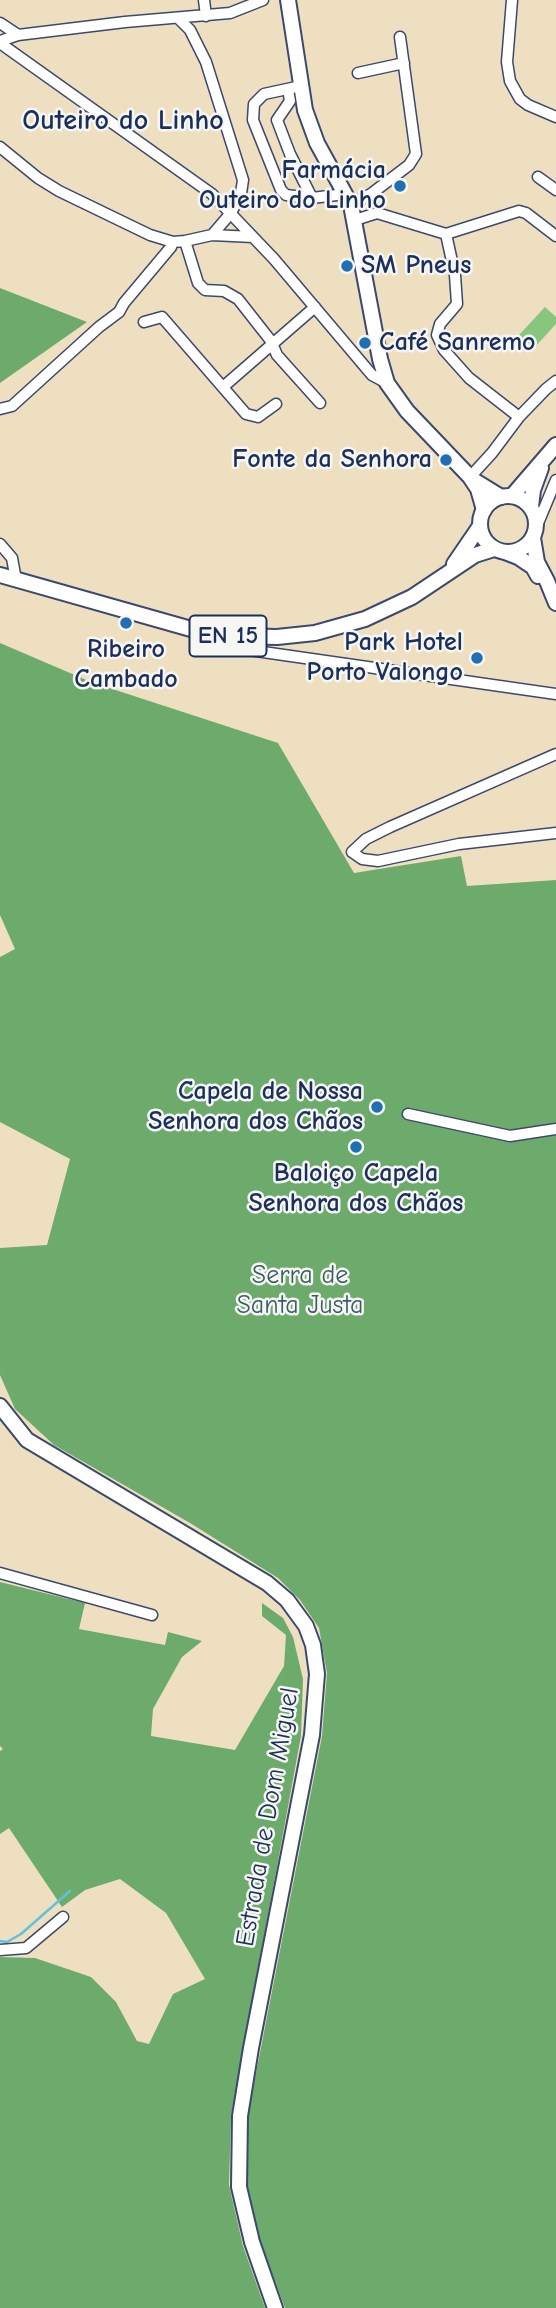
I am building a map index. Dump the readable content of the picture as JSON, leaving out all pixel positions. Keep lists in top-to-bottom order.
{
  "streets": {
    "main road": ["EN 15", "Estrada de Dom Miguel"]
  },
  "districts": ["Outeiro do Linho"],
  "parks": ["Serra de Santa Justa"],
  "places": [
    "Farmácia Outeiro do Linho",
    "SM Pneus",
    "Café Sanremo",
    "Fonte da Senhora",
    "Ribeiro Cambado",
    "Park Hotel Porto Valongo",
    "Capela de Nossa Senhora dos Chãos",
    "Baloiço Capela Senhora dos Chãos"
  ]
}
